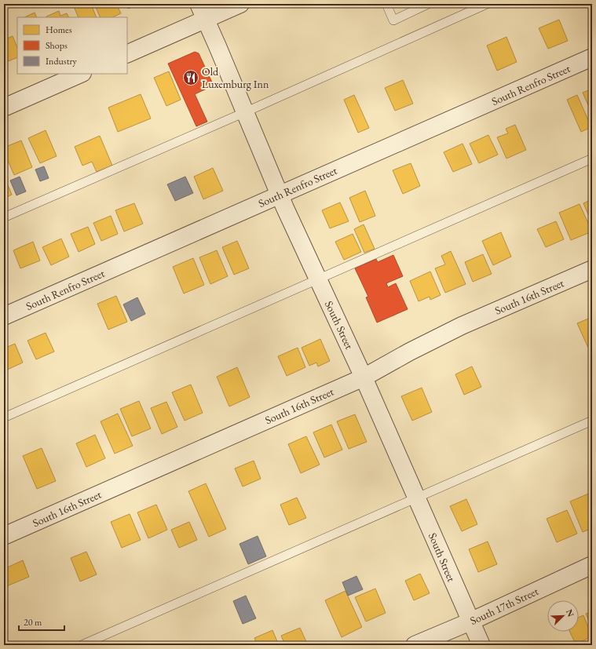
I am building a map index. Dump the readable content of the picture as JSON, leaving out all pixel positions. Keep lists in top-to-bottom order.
{
  "streets": {
    "street": [
      "South Renfro Street",
      "South 16th Street",
      "South Street",
      "South 17th Street"
    ]
  },
  "crossings": [
    ["South Renfro Street", "South Street"],
    ["South 16th Street", "South Street"],
    ["South Street", "South 17th Street"]
  ],
  "places": {
    "restaurant": ["Old Luxemburg Inn"]
  },
  "legend": ["Homes", "Shops", "Industry"],
  "scale_bar": "20 m",
  "north": "top right"
}
